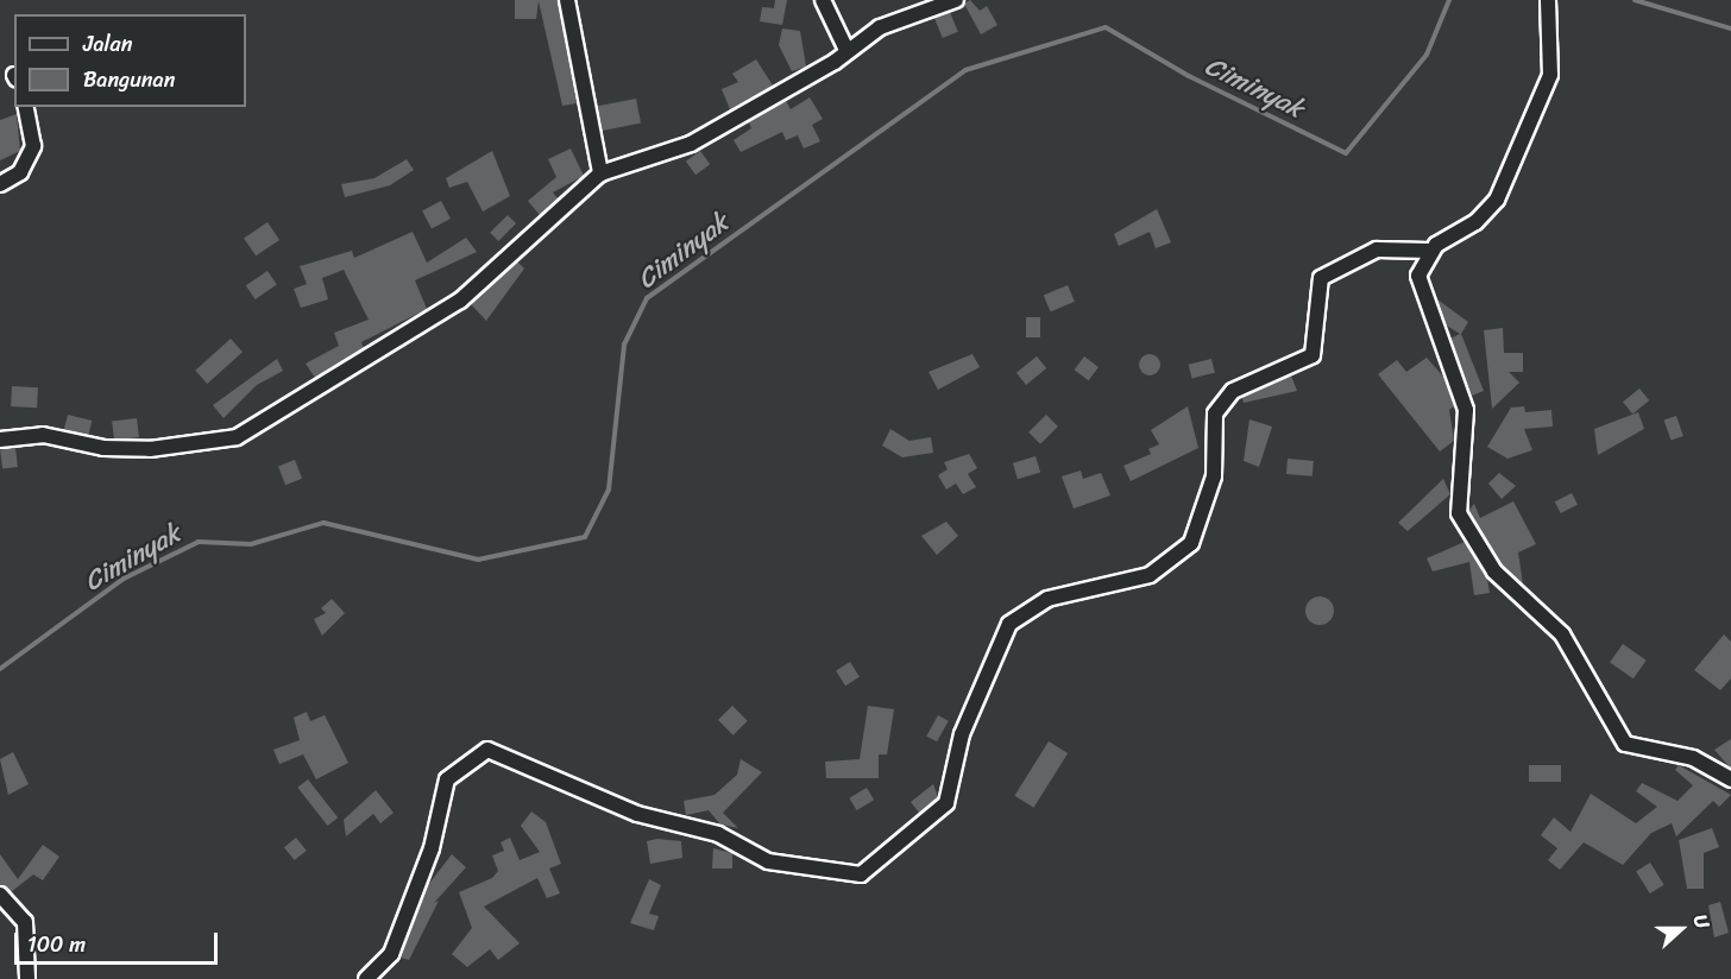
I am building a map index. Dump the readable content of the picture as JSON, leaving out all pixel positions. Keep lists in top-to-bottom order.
{
  "water": ["Ciminyak"],
  "legend": ["Jalan", "Bangunan"],
  "scale_bar": "100 m",
  "north": "right"
}
